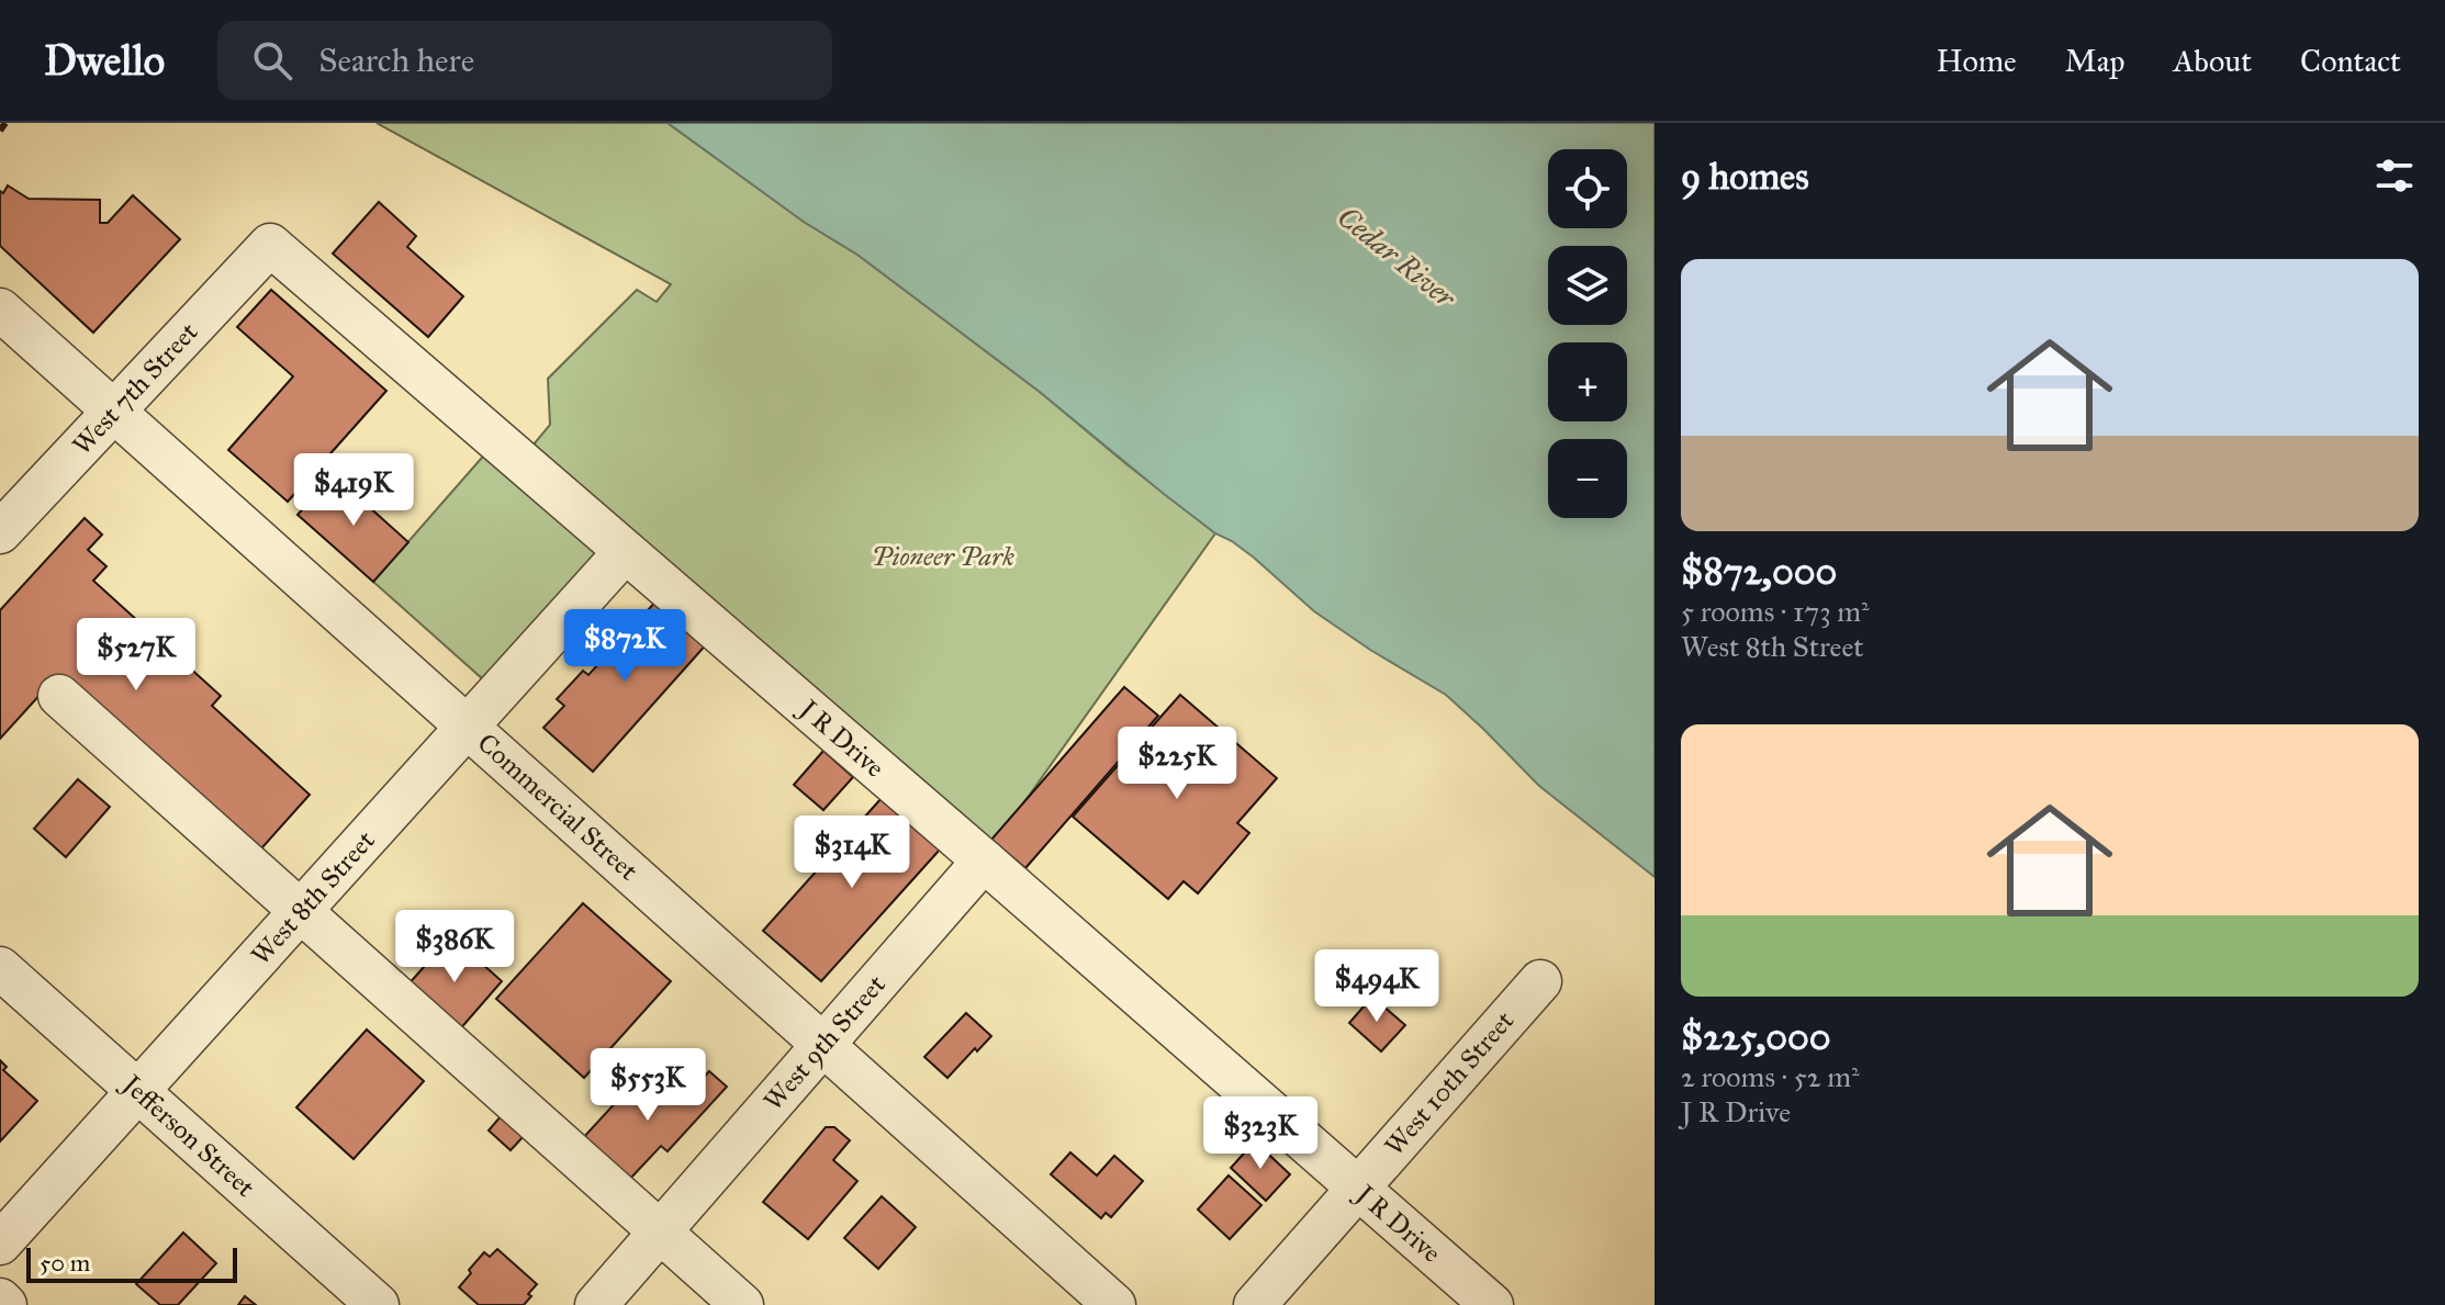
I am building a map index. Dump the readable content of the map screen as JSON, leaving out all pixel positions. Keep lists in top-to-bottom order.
{
  "streets": {
    "street": [
      "West 7th Street",
      "J R Drive",
      "Commercial Street",
      "West 8th Street",
      "West 9th Street",
      "West 10th Street",
      "Jefferson Street"
    ]
  },
  "crossings": [
    ["West 7th Street", "J R Drive"],
    ["West 7th Street", "Commercial Street"],
    ["J R Drive", "West 8th Street"],
    ["J R Drive", "West 9th Street"],
    ["J R Drive", "West 10th Street"],
    ["Commercial Street", "West 8th Street"],
    ["Commercial Street", "West 9th Street"],
    ["West 8th Street", "Jefferson Street"]
  ],
  "water": ["Cedar River"],
  "parks": ["Pioneer Park"],
  "scale_bar": "50 m",
  "page": {
    "header": "Dwello",
    "search": "Search here",
    "nav": [
      "Home",
      "Map",
      "About",
      "Contact"
    ],
    "heading": "9 homes",
    "map_buttons": ["+", "−"],
    "list": [
      {
        "name": "$872,000",
        "note": "5 rooms · 173 m² · West 8th Street"
      },
      {
        "name": "$225,000",
        "note": "2 rooms · 52 m² · J R Drive"
      }
    ],
    "price": [
      "$419K",
      "$872K",
      "$527K",
      "$225K",
      "$314K",
      "$386K",
      "$494K",
      "$553K",
      "$323K"
    ],
    "scale": "50 m"
  }
}
